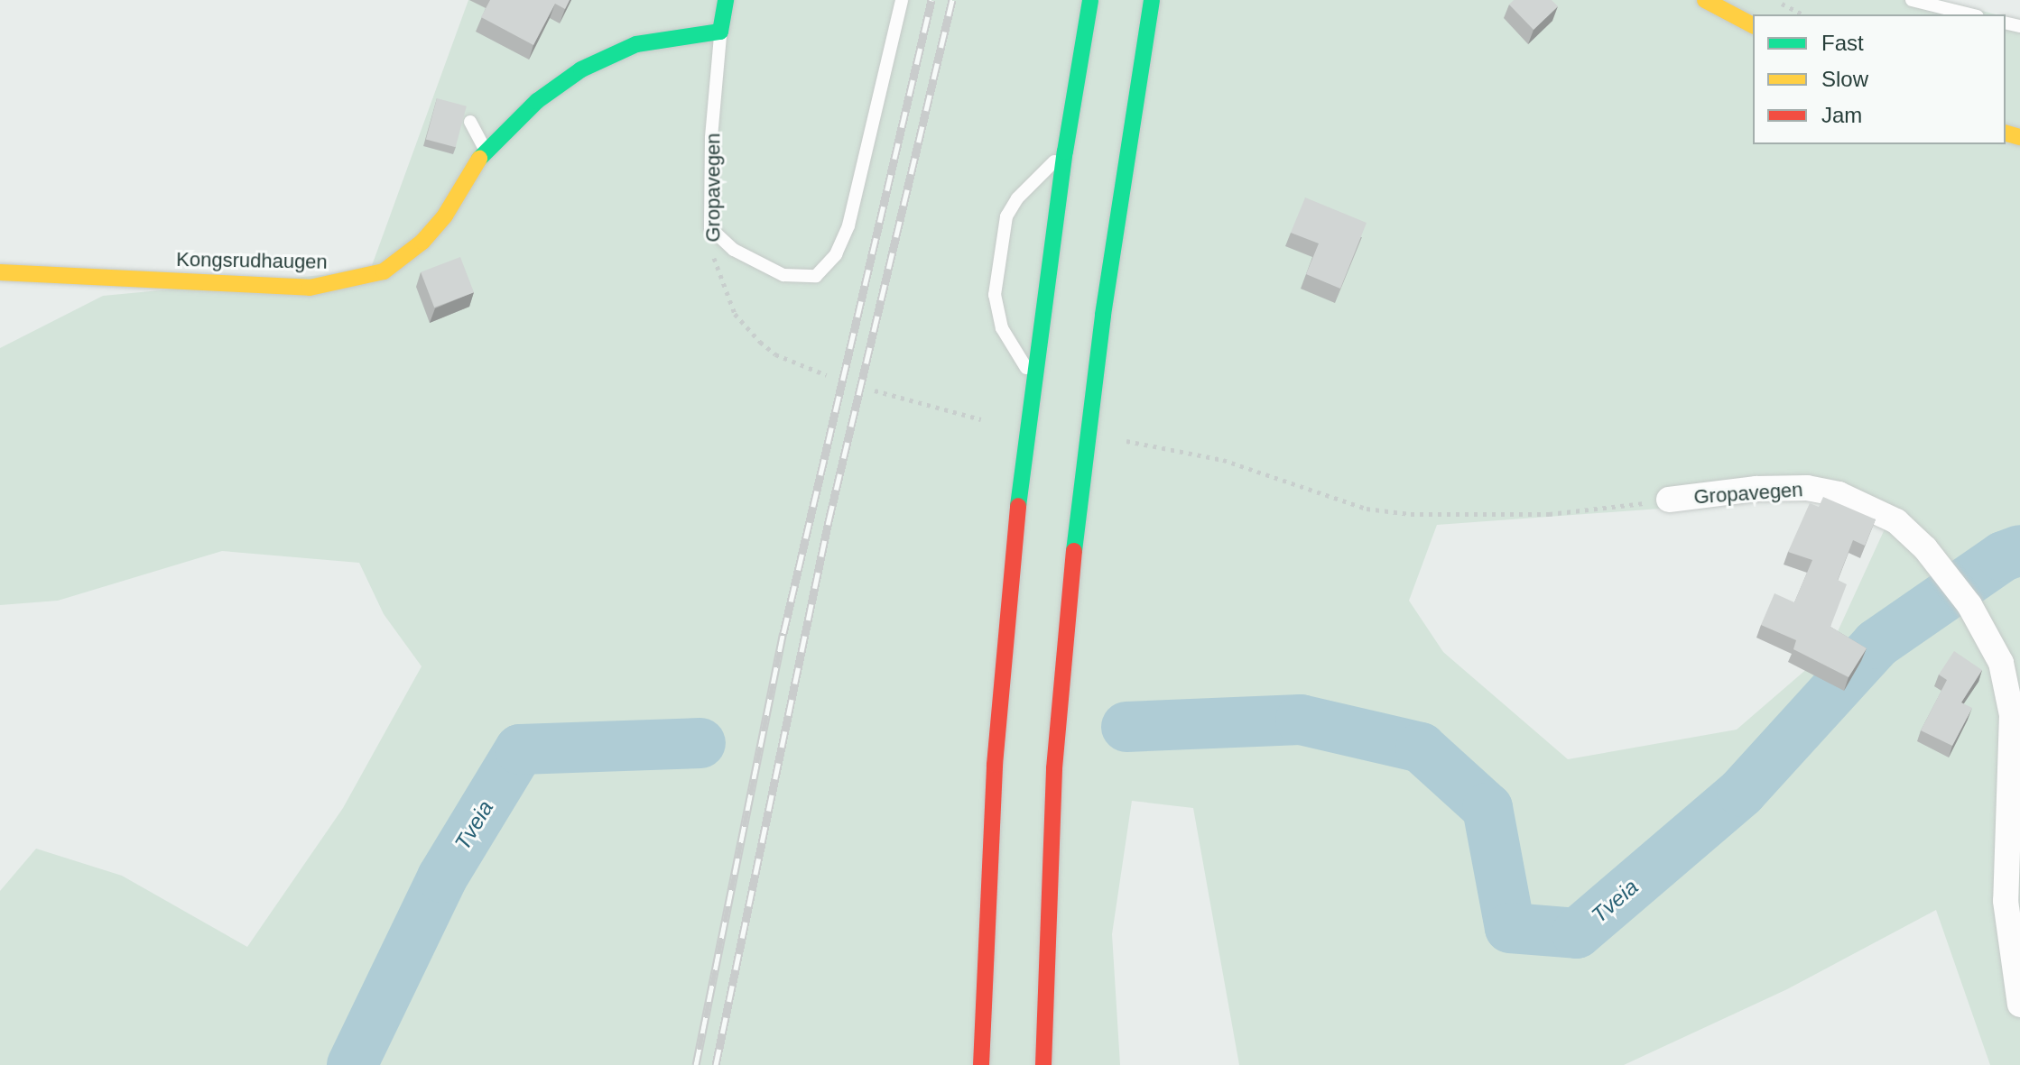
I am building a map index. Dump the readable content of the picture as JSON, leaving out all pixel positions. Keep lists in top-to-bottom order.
{
  "streets": {
    "main road": ["Kongsrudhaugen"],
    "street": ["Gropavegen"]
  },
  "crossings": [
    ["Gropavegen", "Kongsrudhaugen"]
  ],
  "water": ["Tveia"],
  "legend": ["Fast", "Slow", "Jam"]
}
